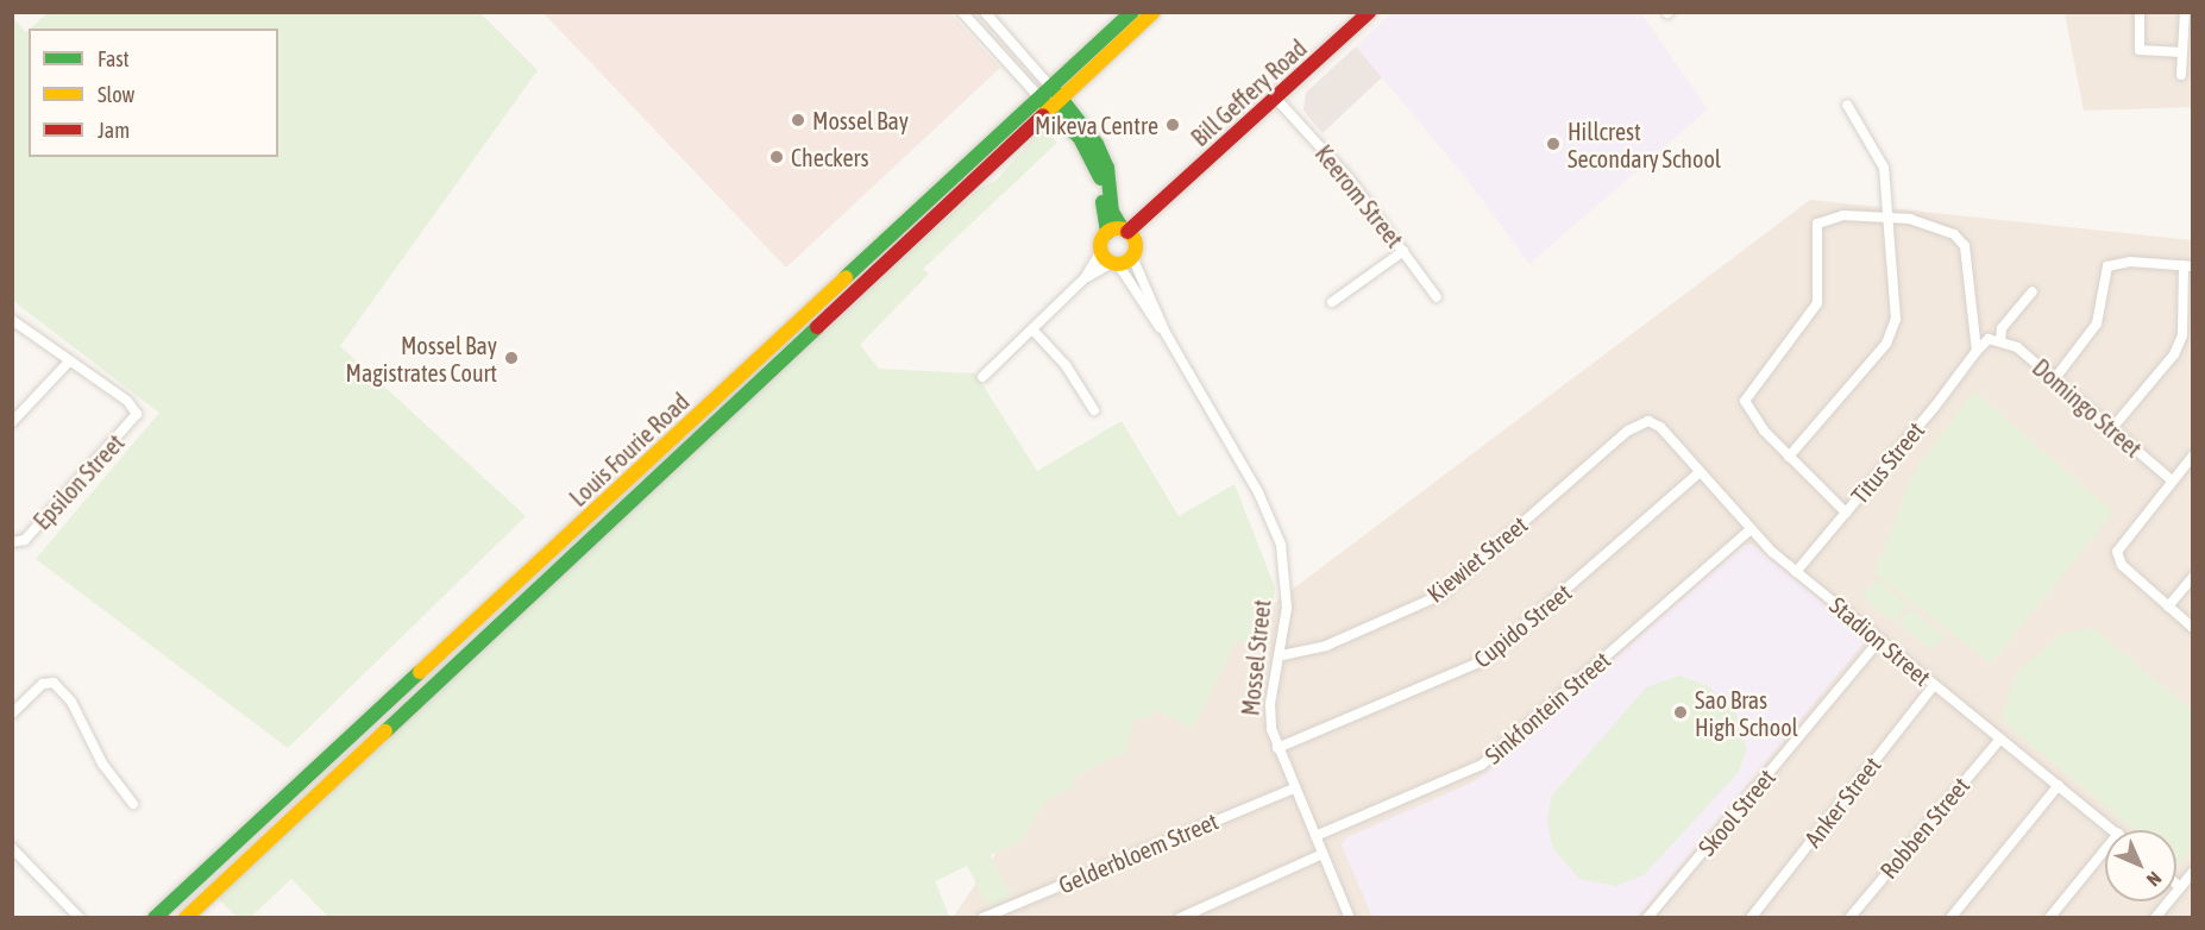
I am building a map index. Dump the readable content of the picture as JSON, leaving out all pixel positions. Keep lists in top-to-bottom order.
{
  "streets": {
    "main road": ["Bill Geffery Road", "Louis Fourie Road"],
    "street": [
      "Keerom Street",
      "Domingo Street",
      "Titus Street",
      "Epsilon Street",
      "Kiewiet Street",
      "Cupido Street",
      "Stadion Street",
      "Mossel Street",
      "Sinkfontein Street",
      "Anker Street",
      "Skool Street",
      "Robben Street",
      "Gelderbloem Street"
    ]
  },
  "crossings": [
    ["Bill Geffery Road", "Keerom Street"],
    ["Domingo Street", "Titus Street"],
    ["Titus Street", "Stadion Street"],
    ["Kiewiet Street", "Stadion Street"],
    ["Kiewiet Street", "Mossel Street"],
    ["Cupido Street", "Stadion Street"],
    ["Cupido Street", "Mossel Street"],
    ["Stadion Street", "Sinkfontein Street"],
    ["Stadion Street", "Anker Street"],
    ["Stadion Street", "Skool Street"],
    ["Stadion Street", "Robben Street"],
    ["Mossel Street", "Sinkfontein Street"],
    ["Mossel Street", "Gelderbloem Street"]
  ],
  "places": [
    "Mossel Bay",
    "Mikeva Centre",
    "Hillcrest Secondary School",
    "Checkers",
    "Mossel Bay Magistrates Court",
    "Sao Bras High School"
  ],
  "legend": ["Fast", "Slow", "Jam"],
  "north": "bottom right"
}
